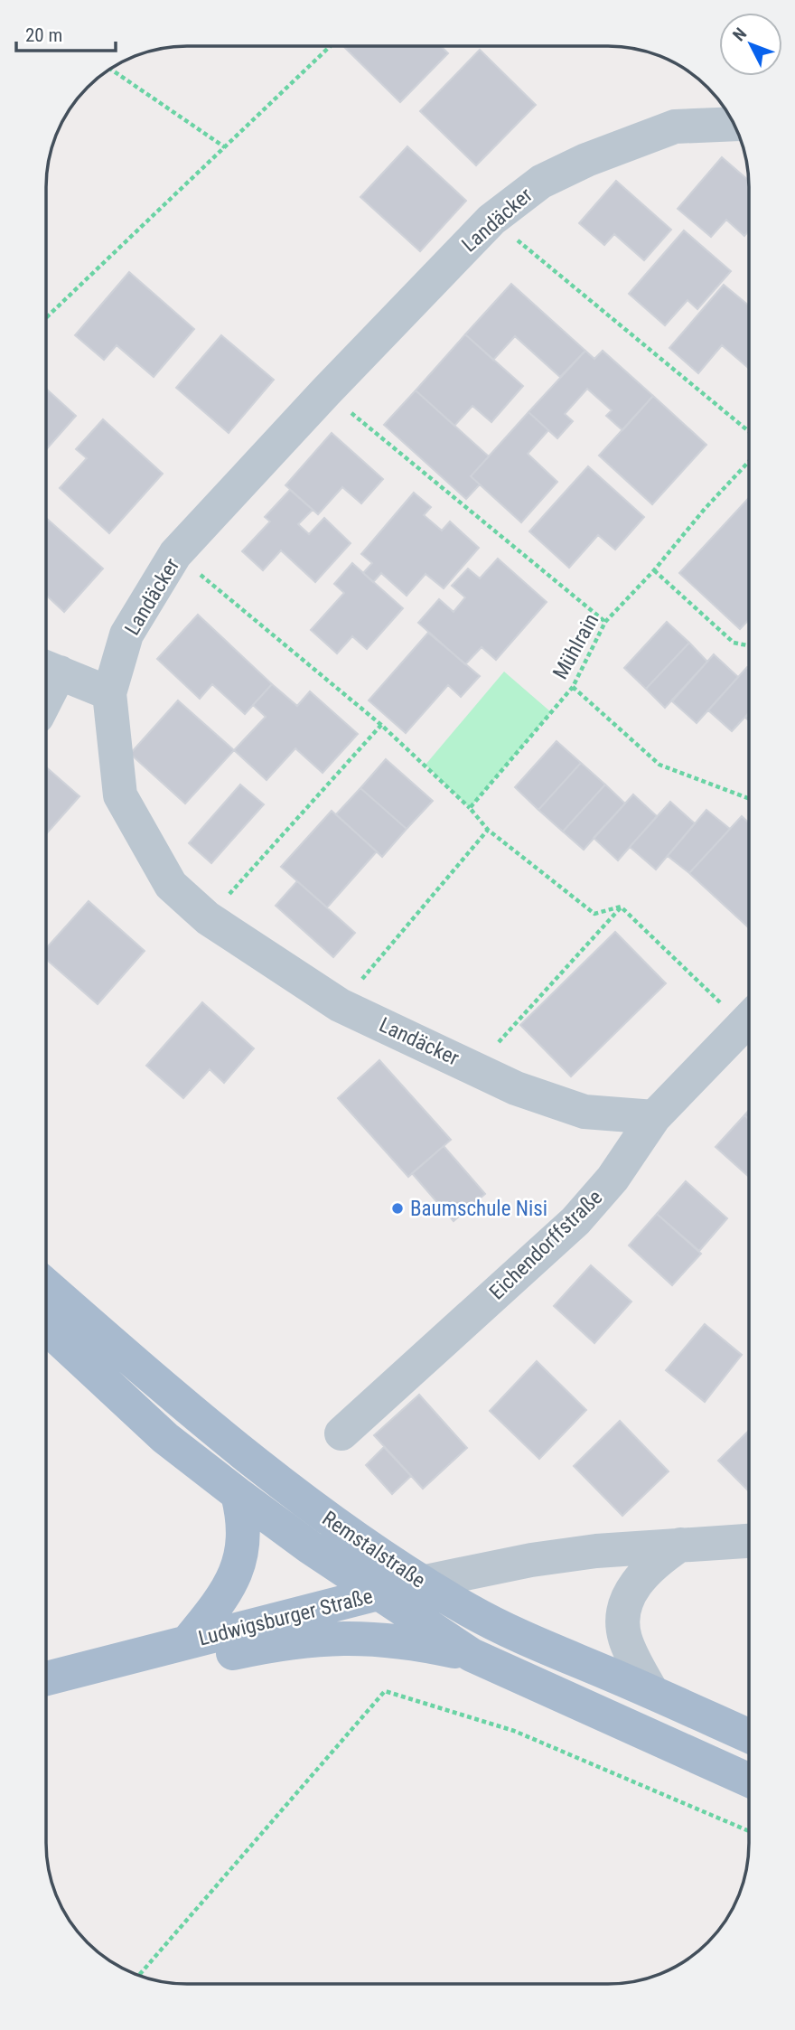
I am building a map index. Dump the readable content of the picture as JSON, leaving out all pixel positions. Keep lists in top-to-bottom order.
{
  "streets": {
    "main road": ["Remstalstraße", "Ludwigsburger Straße"],
    "street": ["Landäcker", "Eichendorffstraße"],
    "path": ["Mühlrain"]
  },
  "crossings": [
    ["Landäcker", "Eichendorffstraße"],
    ["Remstalstraße", "Ludwigsburger Straße"]
  ],
  "places": ["Baumschule Nisi"],
  "scale_bar": "20 m",
  "north": "top left"
}
